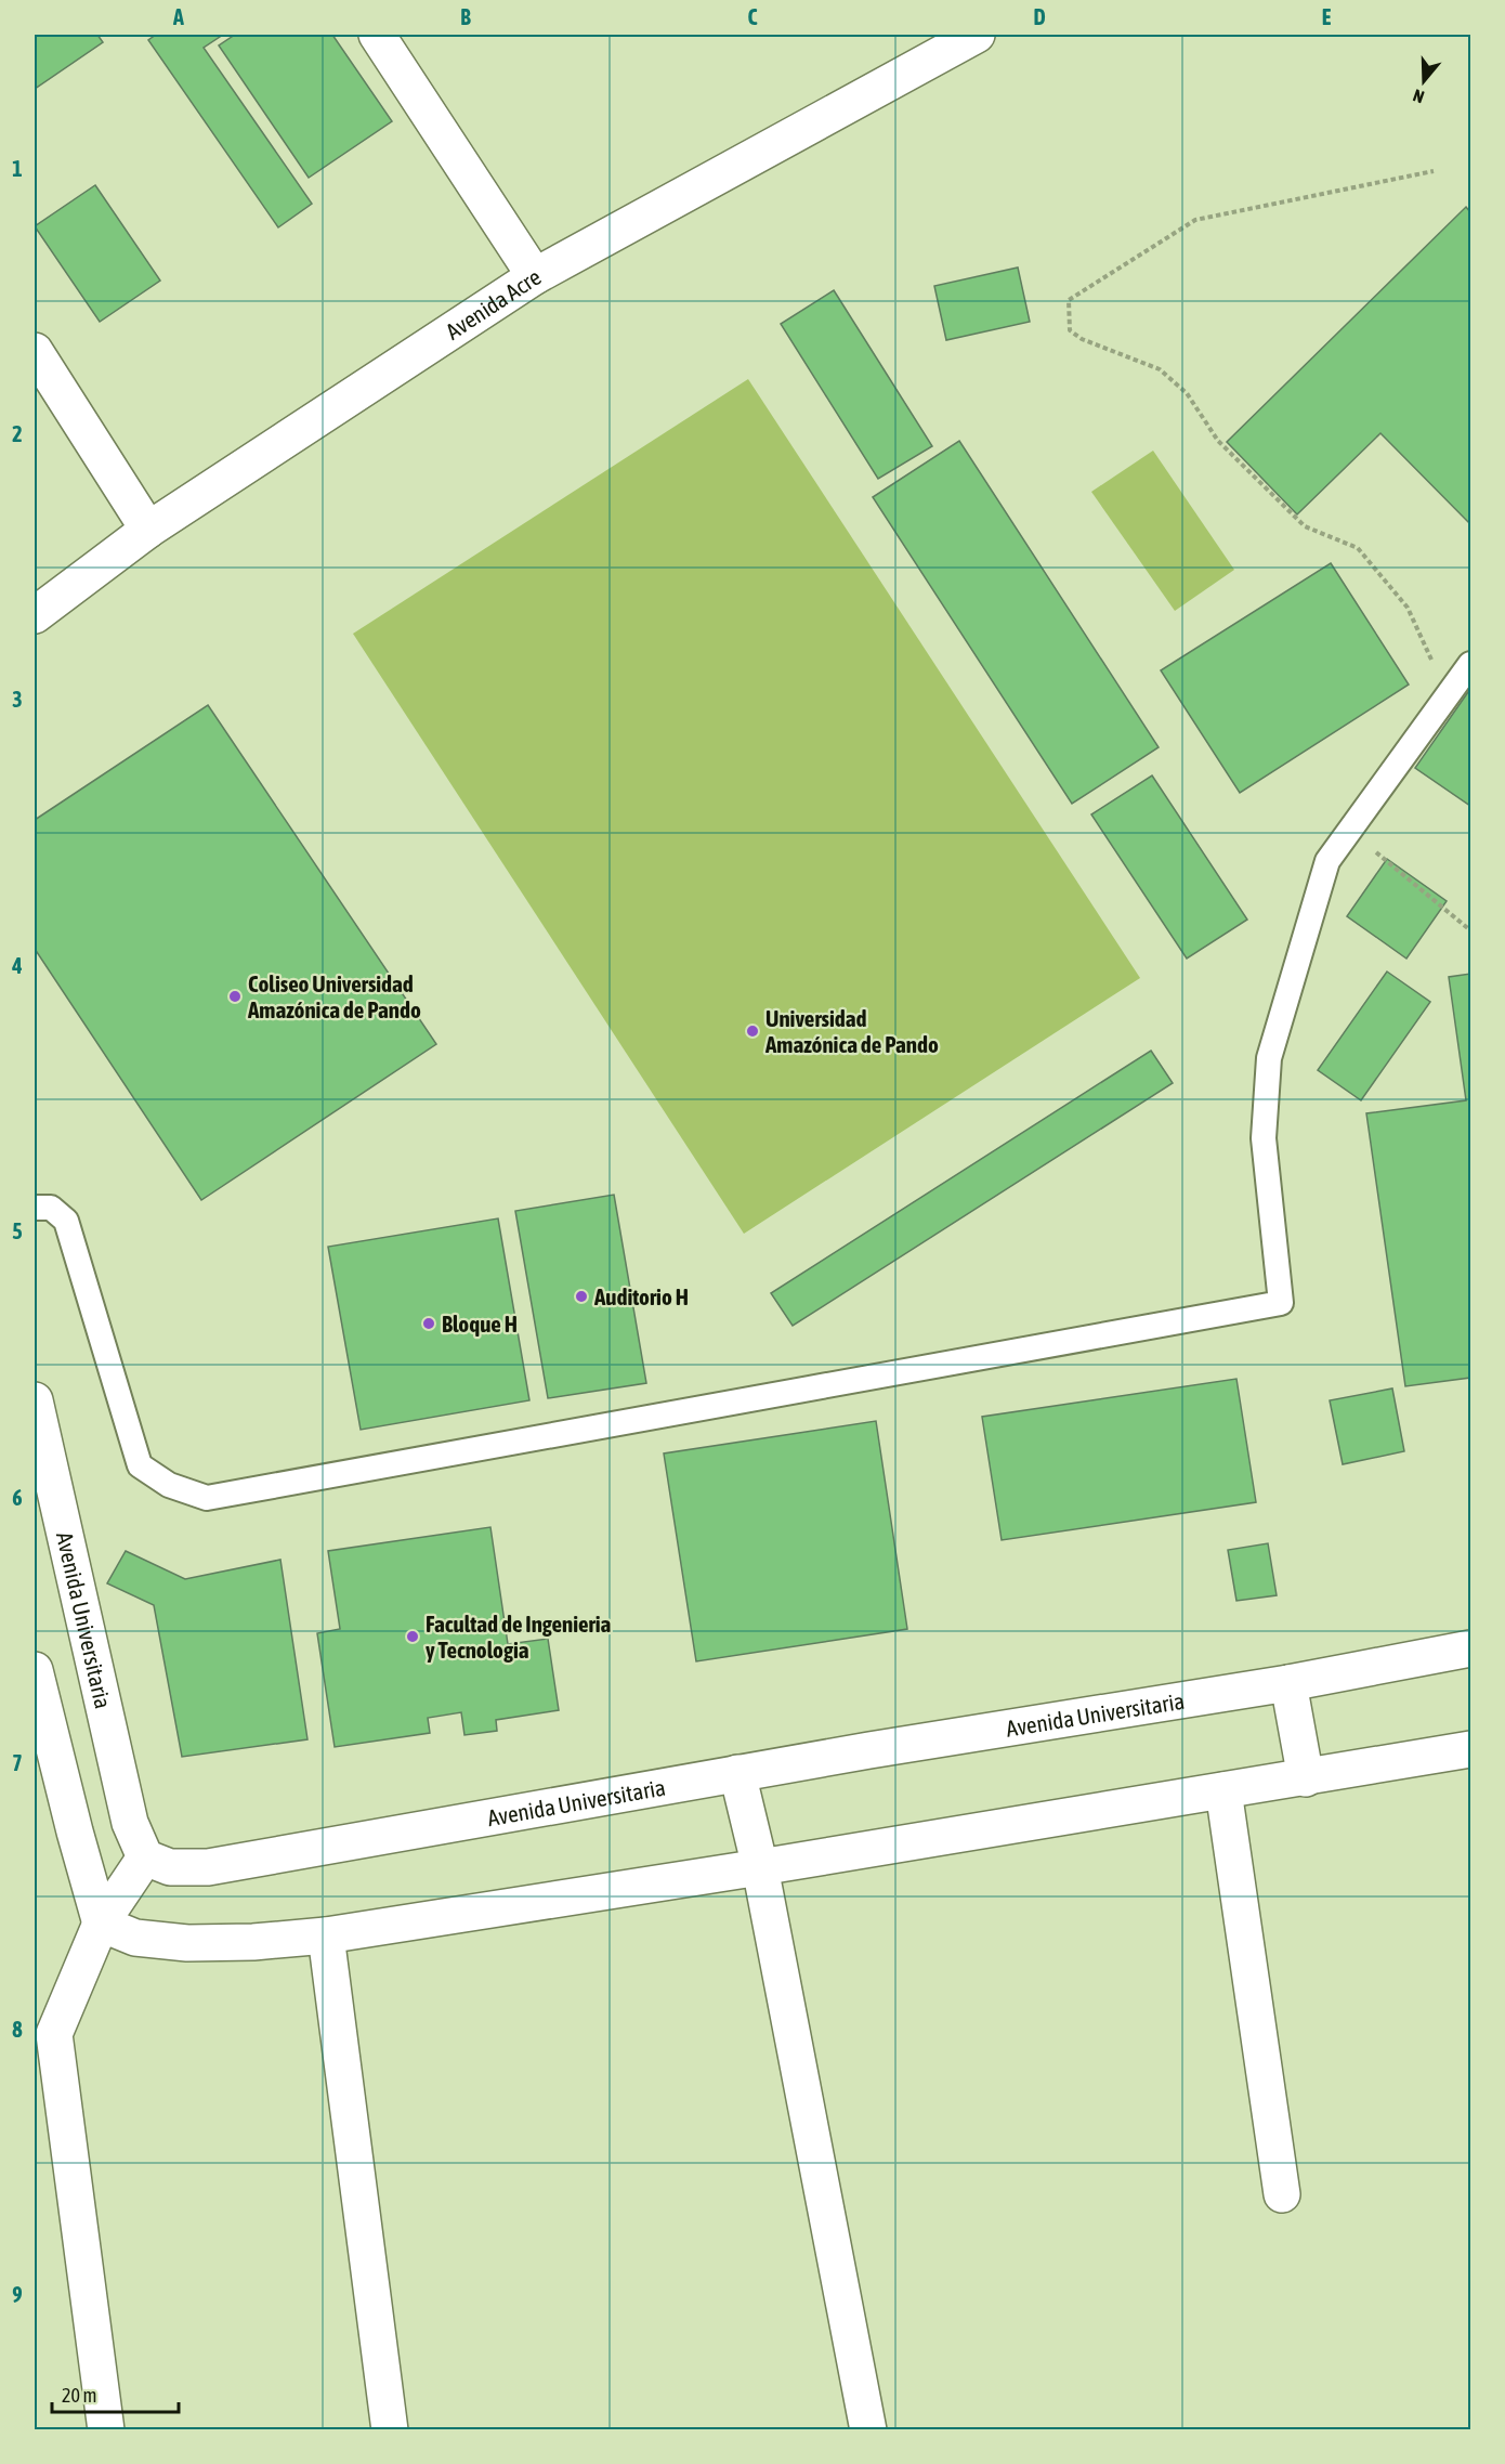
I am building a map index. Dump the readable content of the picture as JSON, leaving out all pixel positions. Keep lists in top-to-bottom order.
{
  "streets": {
    "main road": ["Avenida Acre", "Avenida Universitaria"]
  },
  "places": [
    "Coliseo Universidad Amazónica de Pando",
    "Universidad Amazónica de Pando",
    "Auditorio H",
    "Bloque H",
    "Facultad de Ingenieria y Tecnologia"
  ],
  "scale_bar": "20 m",
  "north": "bottom",
  "grid": {
    "columns": [
      "A",
      "B",
      "C",
      "D",
      "E"
    ],
    "rows": [
      "1",
      "2",
      "3",
      "4",
      "5",
      "6",
      "7",
      "8",
      "9"
    ]
  }
}
